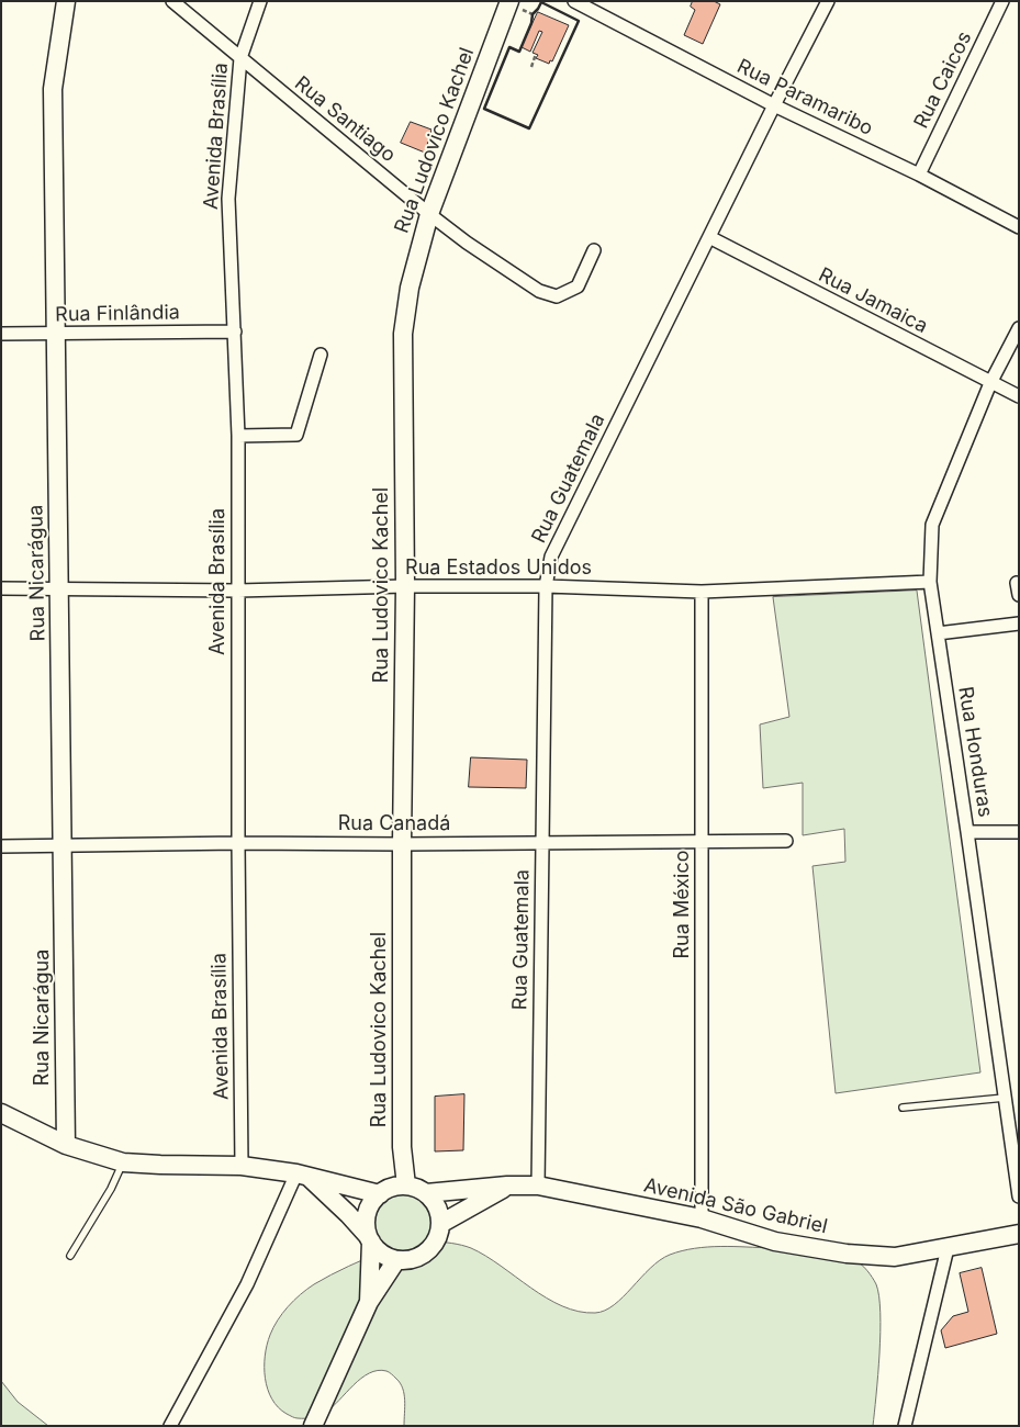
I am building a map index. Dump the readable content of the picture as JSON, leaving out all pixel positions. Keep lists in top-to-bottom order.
{
  "streets": {
    "main road": ["Rua Ludovico Kachel", "Rua Nicarágua", "Avenida São Gabriel"],
    "street": [
      "Rua Caicos",
      "Rua Paramaribo",
      "Rua Santiago",
      "Avenida Brasília",
      "Rua Jamaica",
      "Rua Finlândia",
      "Rua Guatemala",
      "Rua Estados Unidos",
      "Rua Honduras",
      "Rua Canadá",
      "Rua México"
    ]
  },
  "crossings": [
    ["Rua Caicos", "Rua Paramaribo"],
    ["Rua Paramaribo", "Rua Guatemala"],
    ["Rua Santiago", "Avenida Brasília"],
    ["Rua Santiago", "Rua Ludovico Kachel"],
    ["Avenida Brasília", "Rua Finlândia"],
    ["Avenida Brasília", "Rua Estados Unidos"],
    ["Avenida Brasília", "Rua Canadá"],
    ["Rua Ludovico Kachel", "Rua Estados Unidos"],
    ["Rua Ludovico Kachel", "Rua Canadá"],
    ["Rua Ludovico Kachel", "Avenida São Gabriel"],
    ["Rua Jamaica", "Rua Guatemala"],
    ["Rua Jamaica", "Rua Honduras"],
    ["Rua Finlândia", "Rua Nicarágua"],
    ["Rua Guatemala", "Rua Estados Unidos"],
    ["Rua Guatemala", "Rua Canadá"],
    ["Rua Guatemala", "Avenida São Gabriel"],
    ["Rua Estados Unidos", "Rua Nicarágua"],
    ["Rua Estados Unidos", "Rua Honduras"],
    ["Rua Estados Unidos", "Rua México"],
    ["Rua Nicarágua", "Rua Canadá"],
    ["Rua Canadá", "Rua México"],
    ["Rua México", "Avenida São Gabriel"]
  ]
}
